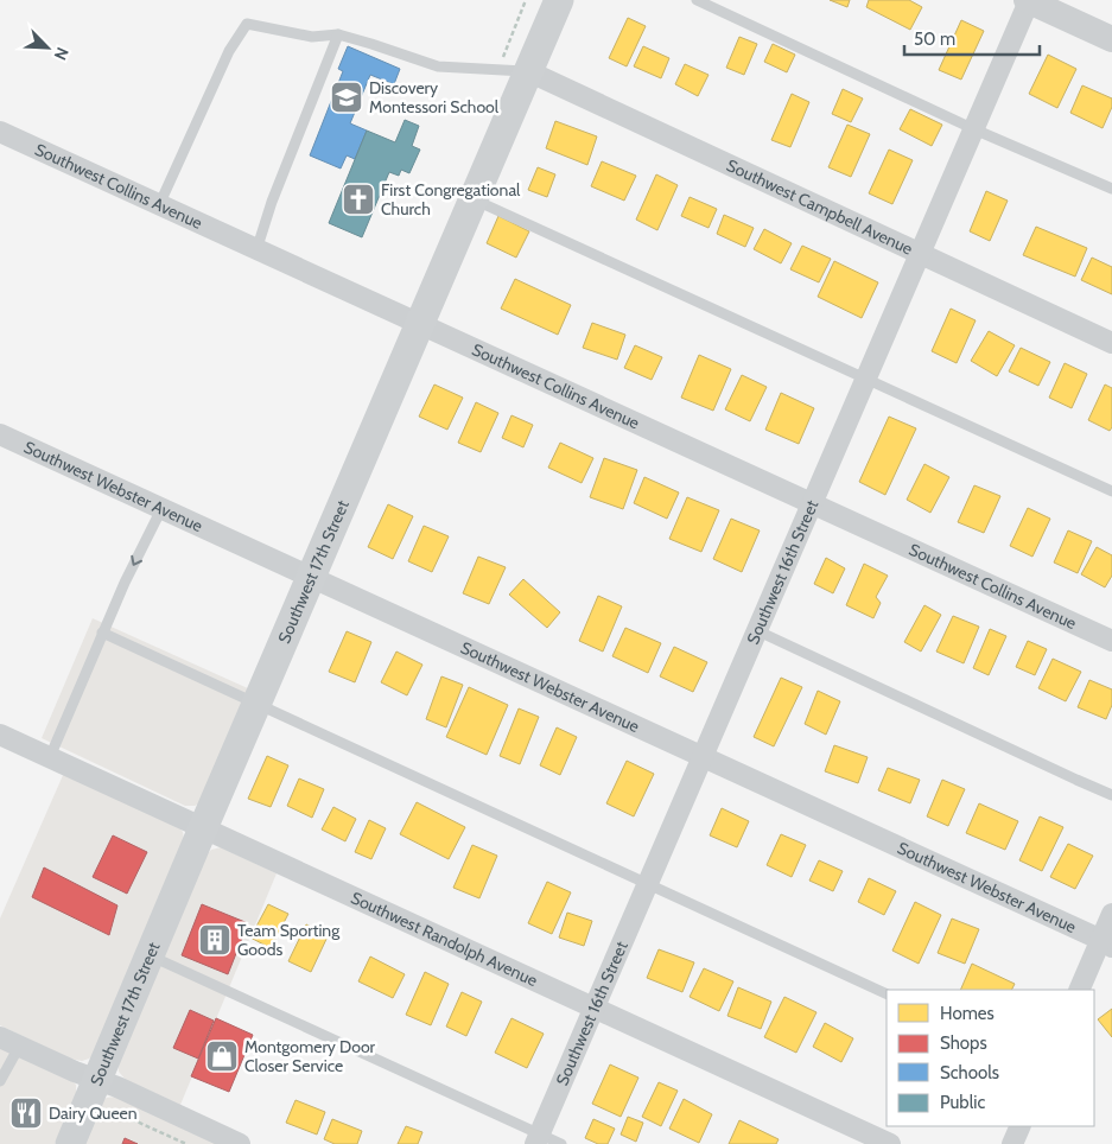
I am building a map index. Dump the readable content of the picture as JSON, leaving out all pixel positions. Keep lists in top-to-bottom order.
{
  "streets": {
    "main road": ["Southwest 17th Street"],
    "street": [
      "Southwest Collins Avenue",
      "Southwest Campbell Avenue",
      "Southwest Webster Avenue",
      "Southwest 16th Street",
      "Southwest Randolph Avenue"
    ]
  },
  "crossings": [
    ["Southwest Collins Avenue", "Southwest 17th Street"],
    ["Southwest Collins Avenue", "Southwest 16th Street"],
    ["Southwest Campbell Avenue", "Southwest 17th Street"],
    ["Southwest Campbell Avenue", "Southwest 16th Street"],
    ["Southwest Webster Avenue", "Southwest 17th Street"],
    ["Southwest Webster Avenue", "Southwest 16th Street"],
    ["Southwest 17th Street", "Southwest Randolph Avenue"],
    ["Southwest 16th Street", "Southwest Randolph Avenue"]
  ],
  "places": {
    "school or university": ["Discovery Montessori School"],
    "church": ["First Congregational Church"],
    "building": ["Team Sporting Goods"],
    "shop": ["Montgomery Door Closer Service"],
    "restaurant": ["Dairy Queen"]
  },
  "legend": [
    "Homes",
    "Shops",
    "Schools",
    "Public"
  ],
  "scale_bar": "50 m",
  "north": "bottom right"
}
